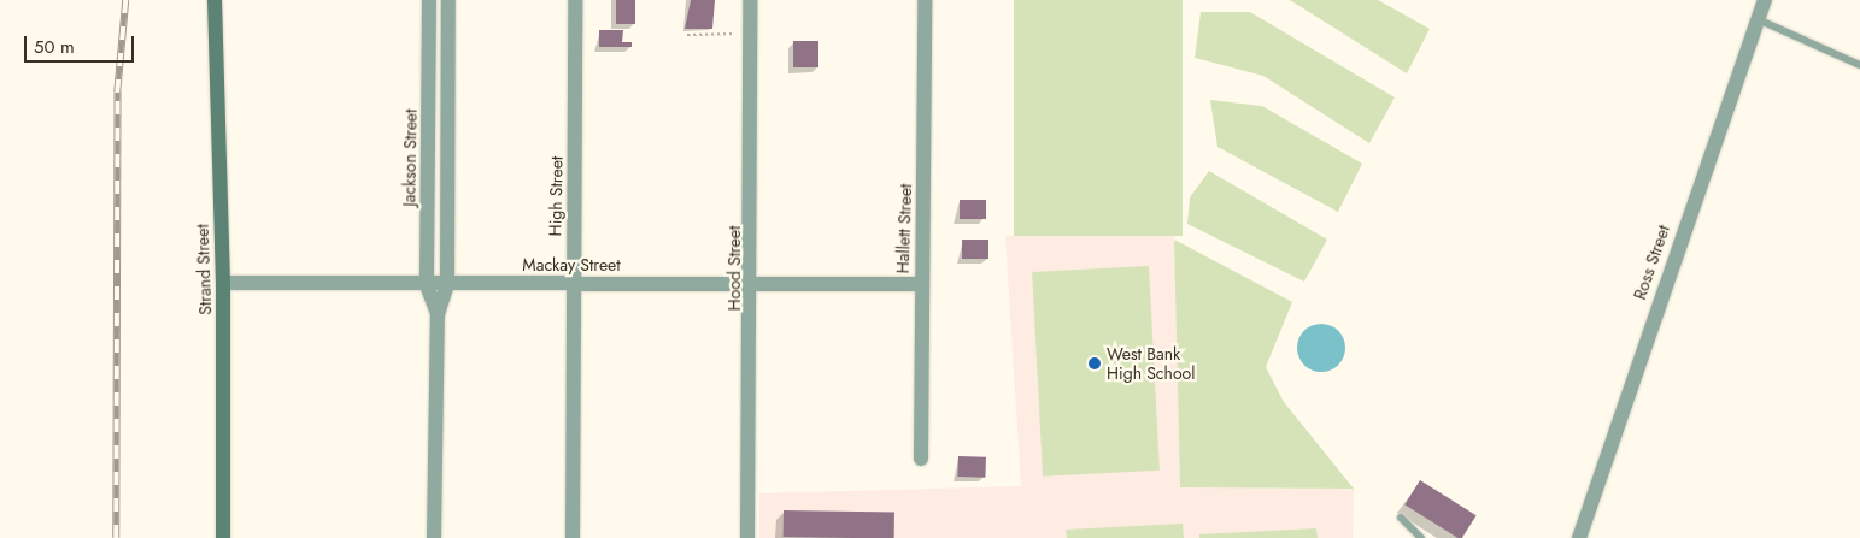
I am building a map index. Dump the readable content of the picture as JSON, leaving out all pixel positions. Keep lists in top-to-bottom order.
{
  "streets": {
    "street": [
      "Jackson Street",
      "High Street",
      "Hallett Street",
      "Ross Street",
      "Mackay Street",
      "Hood Street",
      "Strand Street"
    ]
  },
  "crossings": [
    ["Jackson Street", "Mackay Street"],
    ["High Street", "Mackay Street"],
    ["Hallett Street", "Mackay Street"],
    ["Mackay Street", "Hood Street"],
    ["Mackay Street", "Strand Street"]
  ],
  "places": ["West Bank High School"],
  "scale_bar": "50 m"
}
